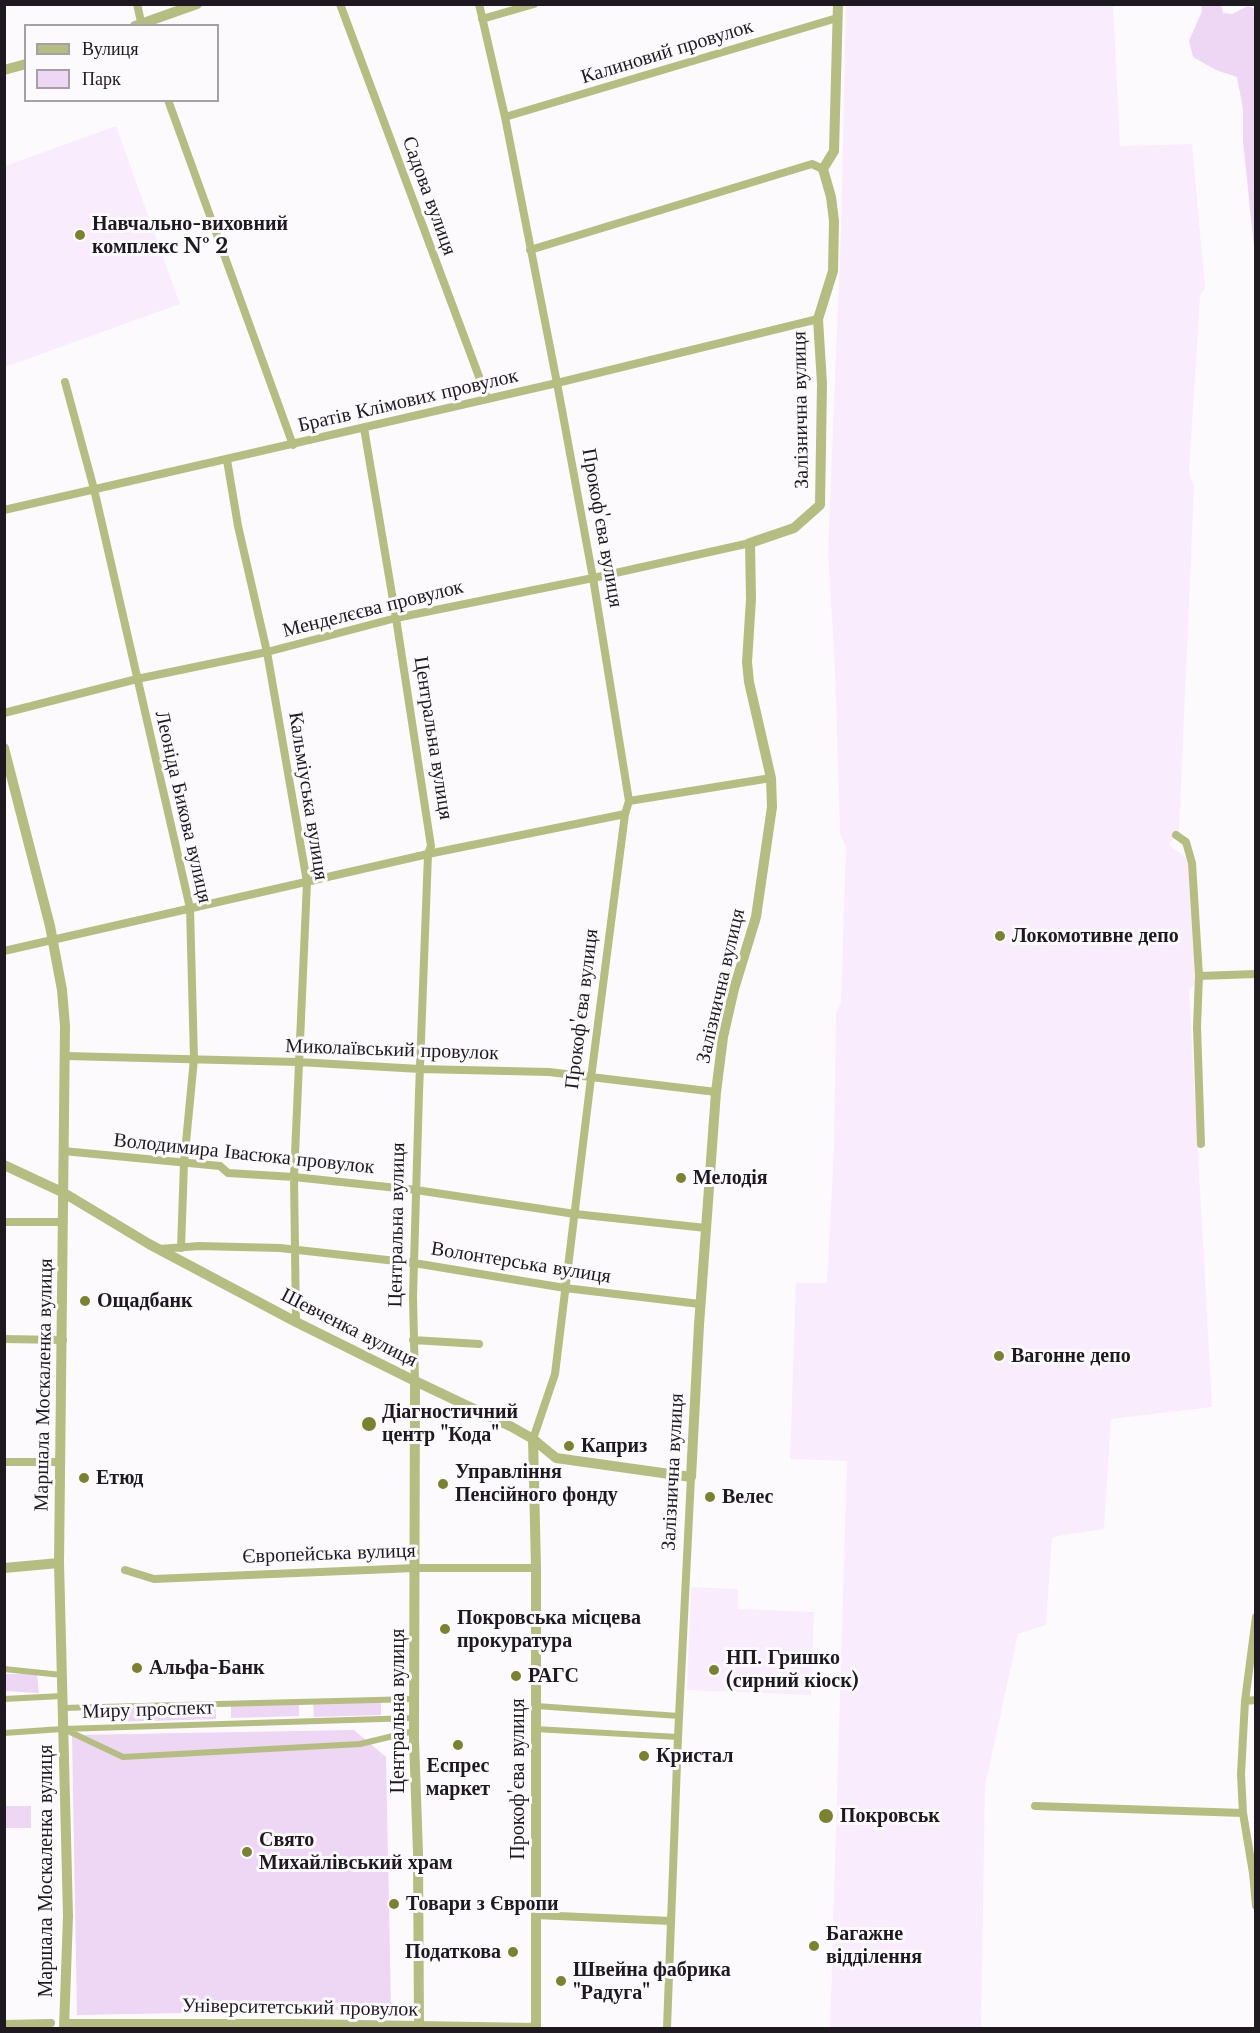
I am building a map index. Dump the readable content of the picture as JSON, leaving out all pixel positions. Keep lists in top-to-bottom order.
{
  "streets": {
    "street": [
      "Калиновий провулок",
      "Садова вулиця",
      "Братів Клімових провулок",
      "Залізнична вулиця",
      "Прокоф'єва вулиця",
      "Менделєєва провулок",
      "Центральна вулиця",
      "Кальміуська вулиця",
      "Леоніда Бикова вулиця",
      "Миколаївський провулок",
      "Володимира Івасюка провулок",
      "Волонтерська вулиця",
      "Шевченка вулиця",
      "Маршала Москаленка вулиця",
      "Європейська вулиця",
      "Миру проспект",
      "Університетський провулок"
    ]
  },
  "crossings": [
    ["Калиновий провулок", "Прокоф'єва вулиця"],
    ["Садова вулиця", "Братів Клімових провулок"],
    ["Братів Клімових провулок", "Залізнична вулиця"],
    ["Братів Клімових провулок", "Прокоф'єва вулиця"],
    ["Братів Клімових провулок", "Центральна вулиця"],
    ["Братів Клімових провулок", "Кальміуська вулиця"],
    ["Братів Клімових провулок", "Леоніда Бикова вулиця"],
    ["Залізнична вулиця", "Менделєєва провулок"],
    ["Залізнична вулиця", "Миколаївський провулок"],
    ["Залізнична вулиця", "Володимира Івасюка провулок"],
    ["Залізнична вулиця", "Волонтерська вулиця"],
    ["Залізнична вулиця", "Шевченка вулиця"],
    ["Прокоф'єва вулиця", "Менделєєва провулок"],
    ["Прокоф'єва вулиця", "Миколаївський провулок"],
    ["Прокоф'єва вулиця", "Володимира Івасюка провулок"],
    ["Прокоф'єва вулиця", "Волонтерська вулиця"],
    ["Прокоф'єва вулиця", "Шевченка вулиця"],
    ["Прокоф'єва вулиця", "Європейська вулиця"],
    ["Прокоф'єва вулиця", "Університетський провулок"],
    ["Менделєєва провулок", "Центральна вулиця"],
    ["Менделєєва провулок", "Кальміуська вулиця"],
    ["Менделєєва провулок", "Леоніда Бикова вулиця"],
    ["Центральна вулиця", "Миколаївський провулок"],
    ["Центральна вулиця", "Володимира Івасюка провулок"],
    ["Центральна вулиця", "Волонтерська вулиця"],
    ["Центральна вулиця", "Шевченка вулиця"],
    ["Центральна вулиця", "Європейська вулиця"],
    ["Центральна вулиця", "Миру проспект"],
    ["Центральна вулиця", "Університетський провулок"],
    ["Кальміуська вулиця", "Миколаївський провулок"],
    ["Кальміуська вулиця", "Володимира Івасюка провулок"],
    ["Кальміуська вулиця", "Волонтерська вулиця"],
    ["Кальміуська вулиця", "Шевченка вулиця"],
    ["Леоніда Бикова вулиця", "Миколаївський провулок"],
    ["Леоніда Бикова вулиця", "Володимира Івасюка провулок"],
    ["Леоніда Бикова вулиця", "Волонтерська вулиця"],
    ["Миколаївський провулок", "Маршала Москаленка вулиця"],
    ["Володимира Івасюка провулок", "Маршала Москаленка вулиця"],
    ["Волонтерська вулиця", "Шевченка вулиця"],
    ["Шевченка вулиця", "Маршала Москаленка вулиця"],
    ["Маршала Москаленка вулиця", "Миру проспект"],
    ["Маршала Москаленка вулиця", "Університетський провулок"]
  ],
  "places": [
    "Навчально-виховний комплекс № 2",
    "Локомотивне депо",
    "Мелодія",
    "Ощадбанк",
    "Вагонне депо",
    "Діагностичний центр \"Кода\"",
    "Каприз",
    "Етюд",
    "Управління Пенсійного фонду",
    "Велес",
    "Покровська місцева прокуратура",
    "Альфа-Банк",
    "НП. Гришко (сирний кіоск)",
    "РАГС",
    "Еспрес маркет",
    "Кристал",
    "Покровськ",
    "Свято Михайлівський храм",
    "Товари з Європи",
    "Багажне відділення",
    "Податкова",
    "Швейна фабрика \"Радуга\""
  ],
  "legend": ["Вулиця", "Парк"]
}
